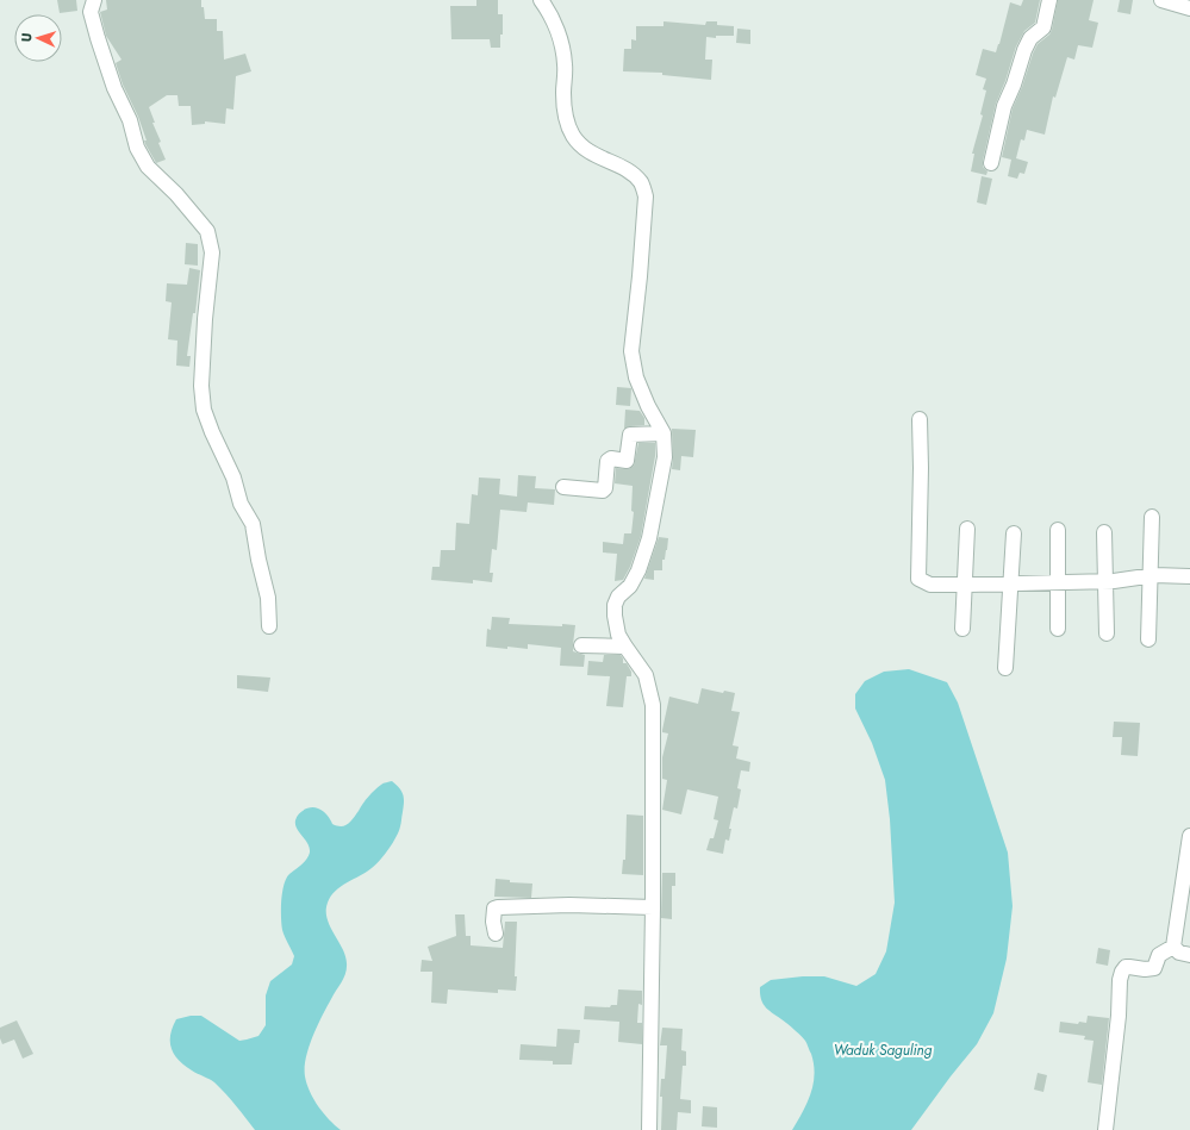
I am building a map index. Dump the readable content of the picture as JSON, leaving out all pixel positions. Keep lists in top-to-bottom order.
{
  "water": ["Waduk Saguling"],
  "north": "left"
}
